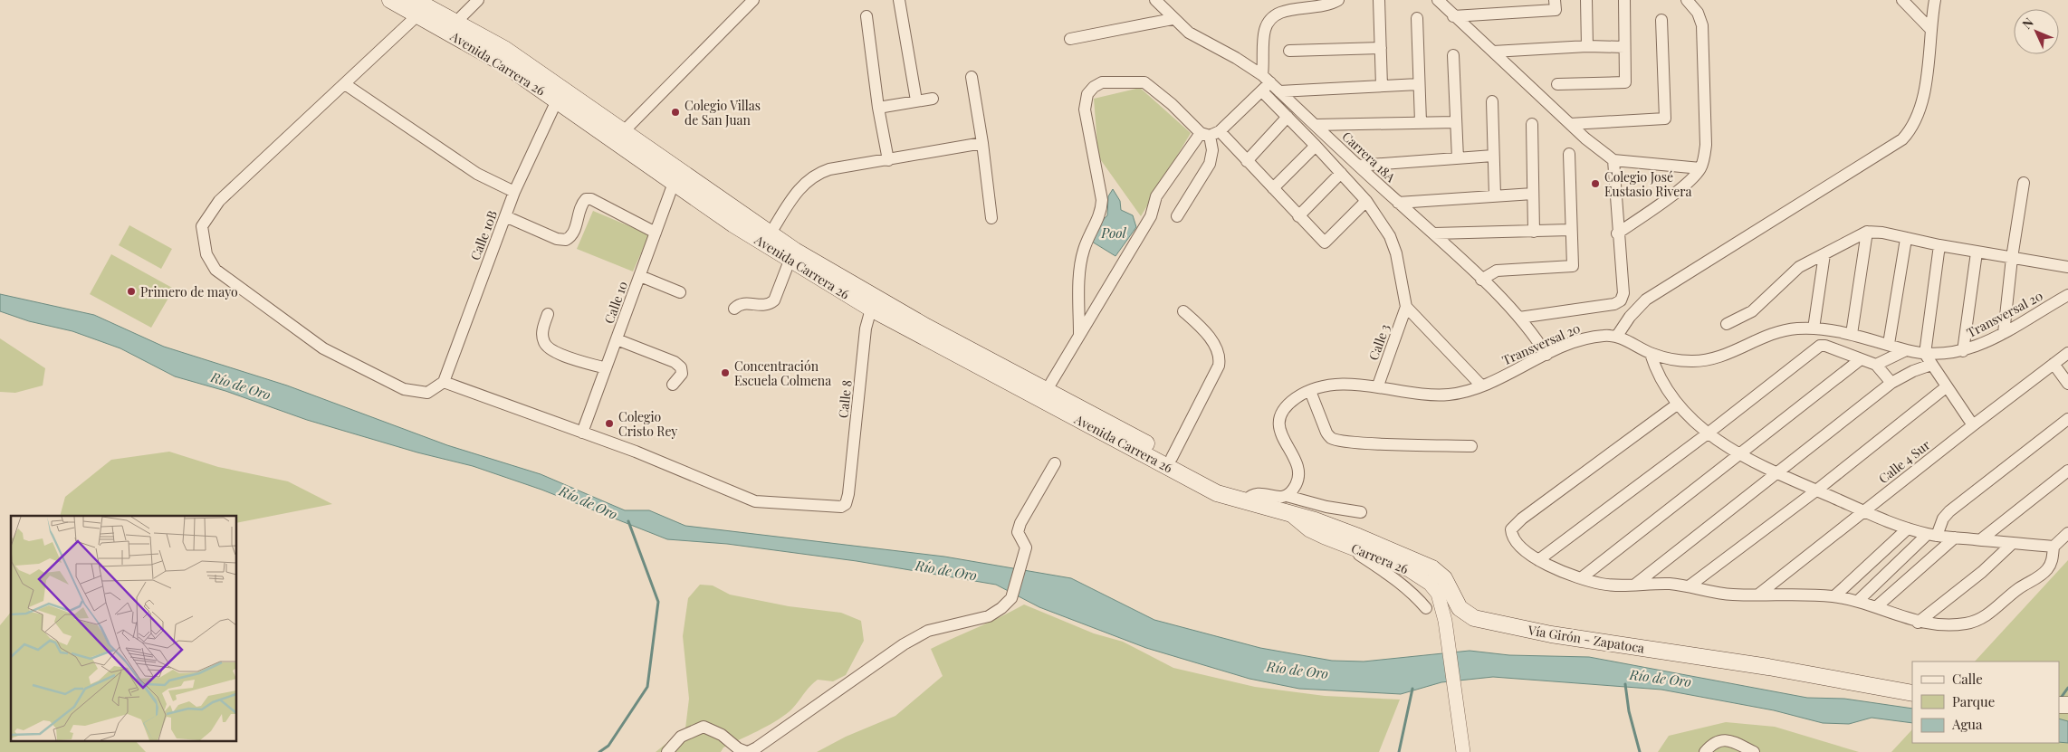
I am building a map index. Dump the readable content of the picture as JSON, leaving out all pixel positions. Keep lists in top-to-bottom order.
{
  "streets": {
    "main road": ["Avenida Carrera 26", "Vía Girón - Zapatoca"],
    "street": [
      "Carrera 18A",
      "Calle 10B",
      "Calle 10",
      "Transversal 20",
      "Calle 3",
      "Calle 8",
      "Calle 4 Sur",
      "Carrera 26"
    ]
  },
  "crossings": [
    ["Avenida Carrera 26", "Calle 10B"],
    ["Avenida Carrera 26", "Calle 10"],
    ["Avenida Carrera 26", "Calle 8"],
    ["Avenida Carrera 26", "Carrera 26"],
    ["Avenida Carrera 26", "Vía Girón - Zapatoca"],
    ["Carrera 18A", "Transversal 20"],
    ["Calle 10", "Calle 8"],
    ["Transversal 20", "Calle 3"],
    ["Carrera 26", "Vía Girón - Zapatoca"]
  ],
  "water": ["Pool", "Río de Oro"],
  "places": [
    "Colegio Villas de San Juan",
    "Colegio José Eustasio Rivera",
    "Primero de mayo",
    "Concentración Escuela Colmena",
    "Colegio Cristo Rey"
  ],
  "legend": ["Calle", "Parque", "Agua"],
  "north": "top left"
}
